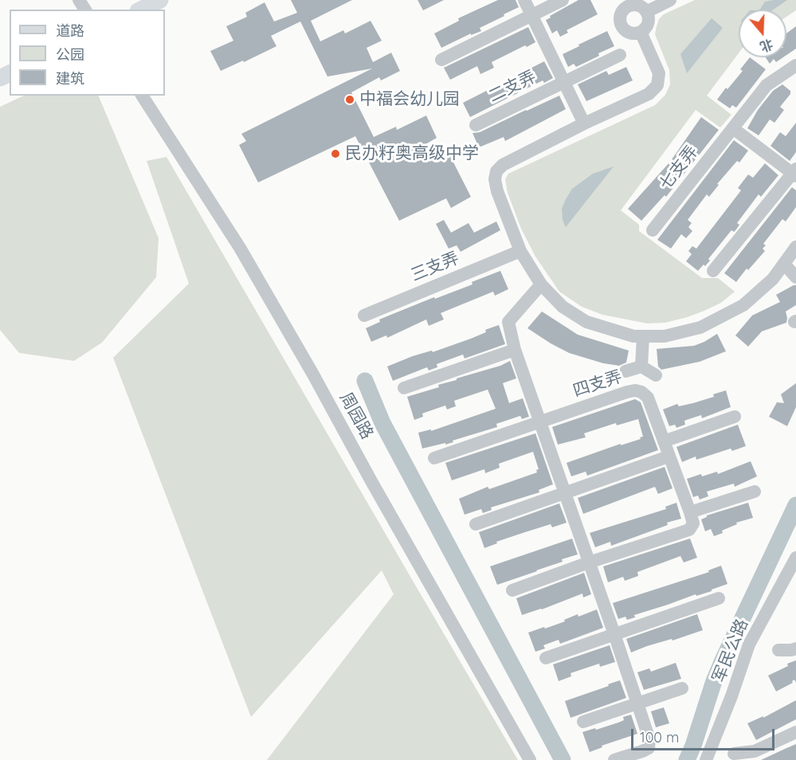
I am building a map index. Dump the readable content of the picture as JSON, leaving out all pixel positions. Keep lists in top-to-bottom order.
{
  "streets": {
    "street": [
      "二支弄",
      "七支弄",
      "三支弄",
      "四支弄",
      "周园路",
      "军民公路"
    ]
  },
  "places": ["中福会幼儿园", "民办籽奥高级中学"],
  "legend": ["道路", "公园", "建筑"],
  "scale_bar": "100 m",
  "north": "bottom"
}
